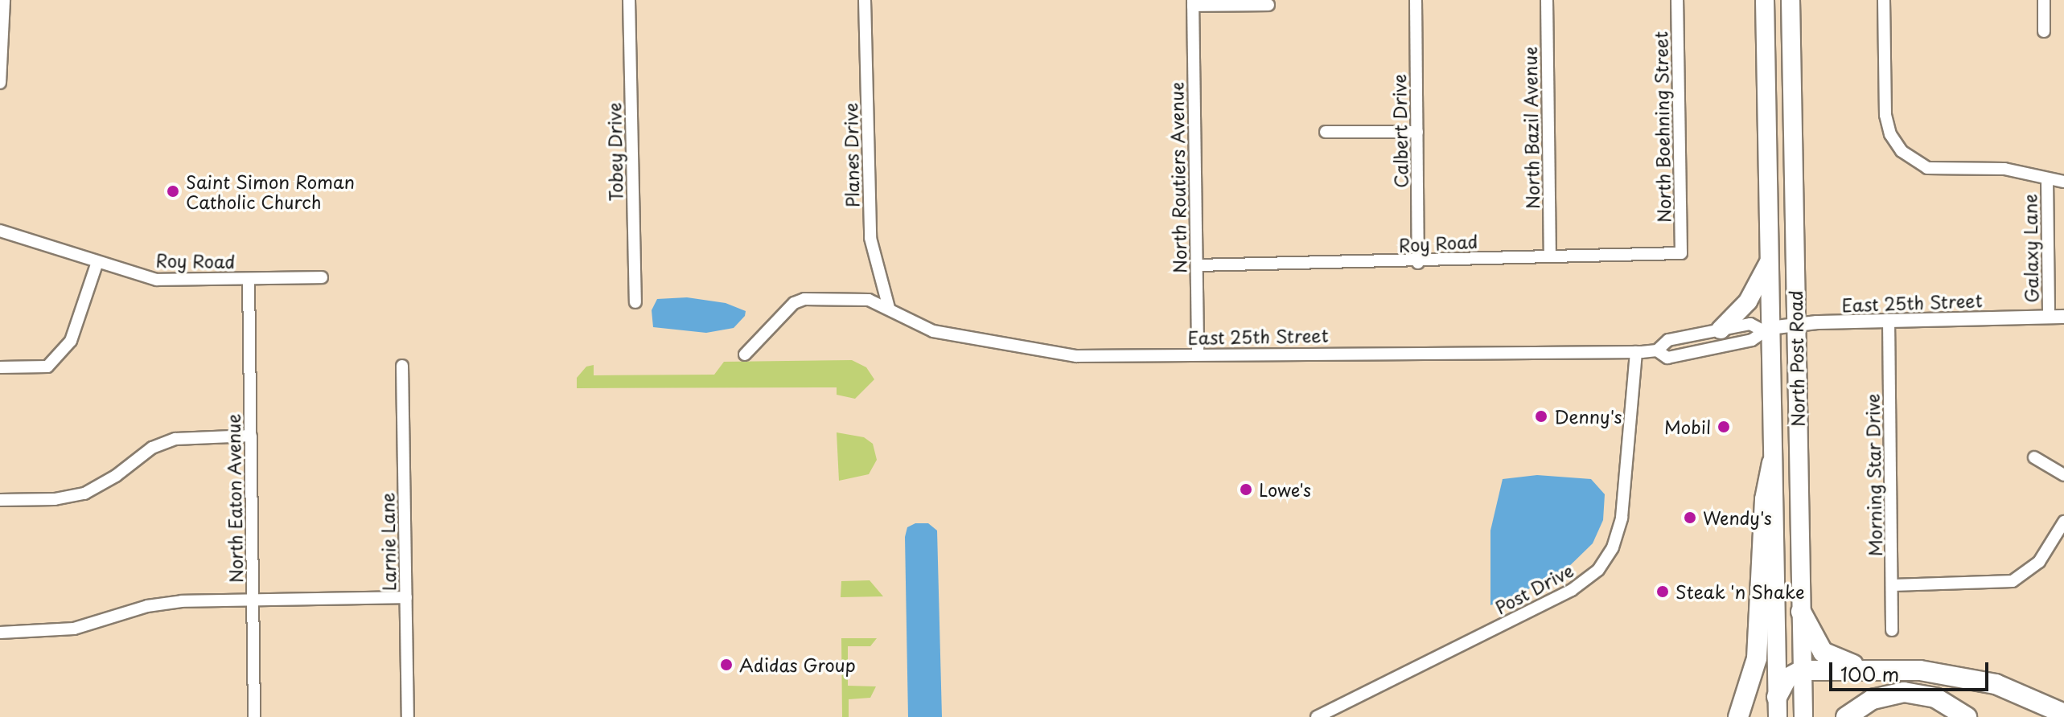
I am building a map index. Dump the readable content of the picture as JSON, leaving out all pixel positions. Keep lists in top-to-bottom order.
{
  "streets": {
    "main road": ["North Post Road"],
    "street": [
      "North Boehning Street",
      "North Bazil Avenue",
      "Calbert Drive",
      "Tobey Drive",
      "Planes Drive",
      "North Routiers Avenue",
      "Roy Road",
      "Galaxy Lane",
      "East 25th Street",
      "Morning Star Drive",
      "North Eaton Avenue",
      "Larnie Lane",
      "Post Drive"
    ]
  },
  "crossings": [
    ["North Boehning Street", "Roy Road"],
    ["North Bazil Avenue", "Roy Road"],
    ["Calbert Drive", "Roy Road"],
    ["Planes Drive", "East 25th Street"],
    ["North Routiers Avenue", "Roy Road"],
    ["North Routiers Avenue", "East 25th Street"],
    ["Roy Road", "North Eaton Avenue"],
    ["Galaxy Lane", "East 25th Street"],
    ["East 25th Street", "North Post Road"],
    ["East 25th Street", "Morning Star Drive"],
    ["East 25th Street", "Post Drive"]
  ],
  "places": [
    "Saint Simon Roman Catholic Church",
    "Denny's",
    "Mobil",
    "Lowe's",
    "Wendy's",
    "Steak 'n Shake",
    "Adidas Group"
  ],
  "scale_bar": "100 m"
}
